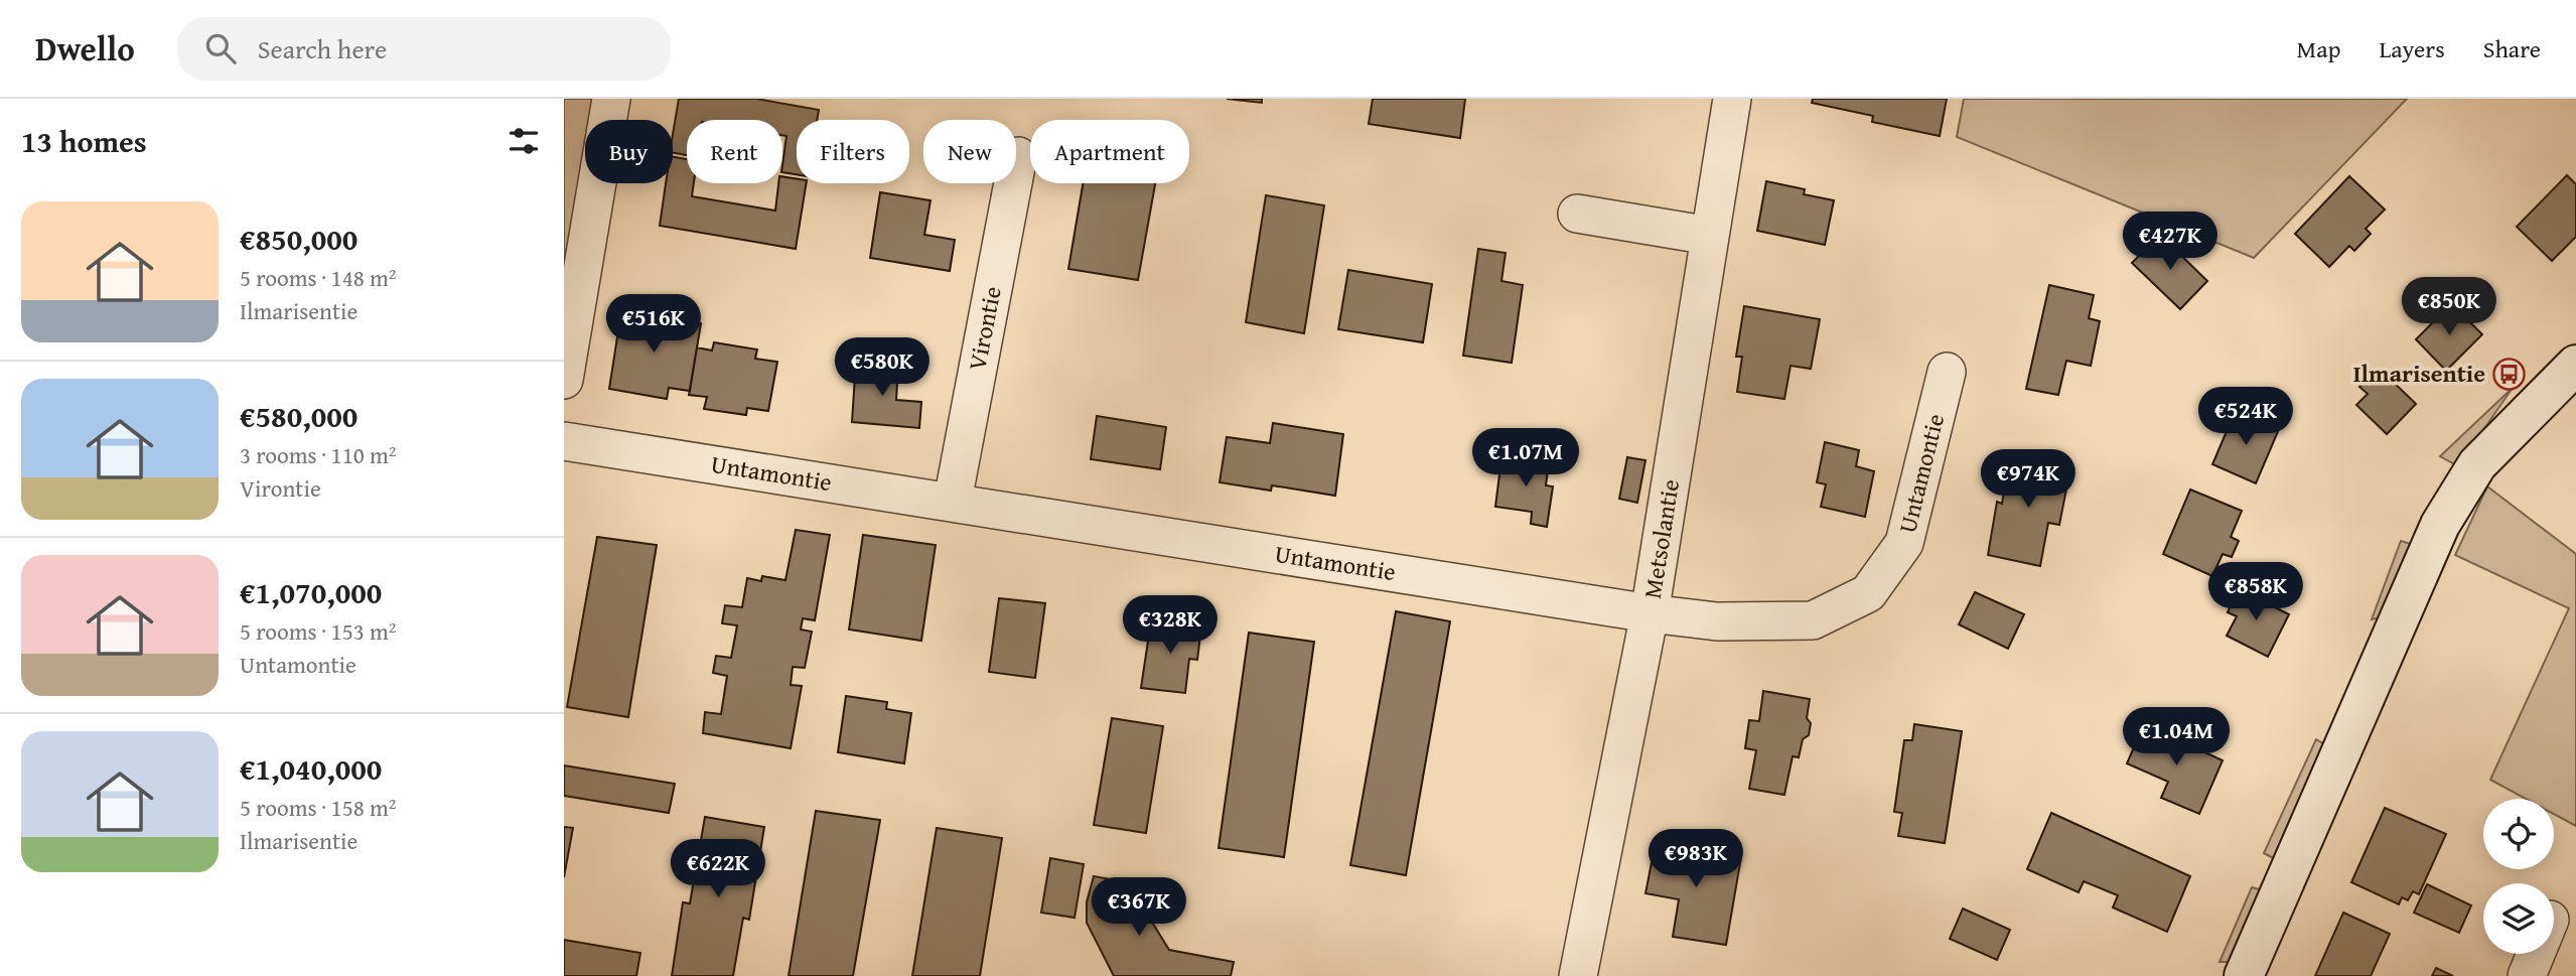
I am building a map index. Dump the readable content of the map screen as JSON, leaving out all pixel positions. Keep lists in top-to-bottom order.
{
  "streets": {
    "street": ["Virontie", "Untamontie", "Metsolantie"]
  },
  "crossings": [
    ["Virontie", "Untamontie"],
    ["Untamontie", "Metsolantie"]
  ],
  "places": {
    "bus stop": ["Ilmarisentie"]
  },
  "page": {
    "header": "Dwello",
    "search": "Search here",
    "nav": ["Map", "Layers", "Share"],
    "heading": "13 homes",
    "chip": [
      "Buy",
      "Rent",
      "Filters",
      "New",
      "Apartment"
    ],
    "list": [
      {
        "name": "€850,000",
        "note": "5 rooms · 148 m² · Ilmarisentie"
      },
      {
        "name": "€580,000",
        "note": "3 rooms · 110 m² · Virontie"
      },
      {
        "name": "€1,070,000",
        "note": "5 rooms · 153 m² · Untamontie"
      },
      {
        "name": "€1,040,000",
        "note": "5 rooms · 158 m² · Ilmarisentie"
      }
    ],
    "price": [
      "€427K",
      "€850K",
      "€516K",
      "€580K",
      "€524K",
      "€1.07M",
      "€974K",
      "€858K",
      "€328K",
      "€1.04M",
      "€983K",
      "€622K",
      "€367K"
    ]
  }
}
